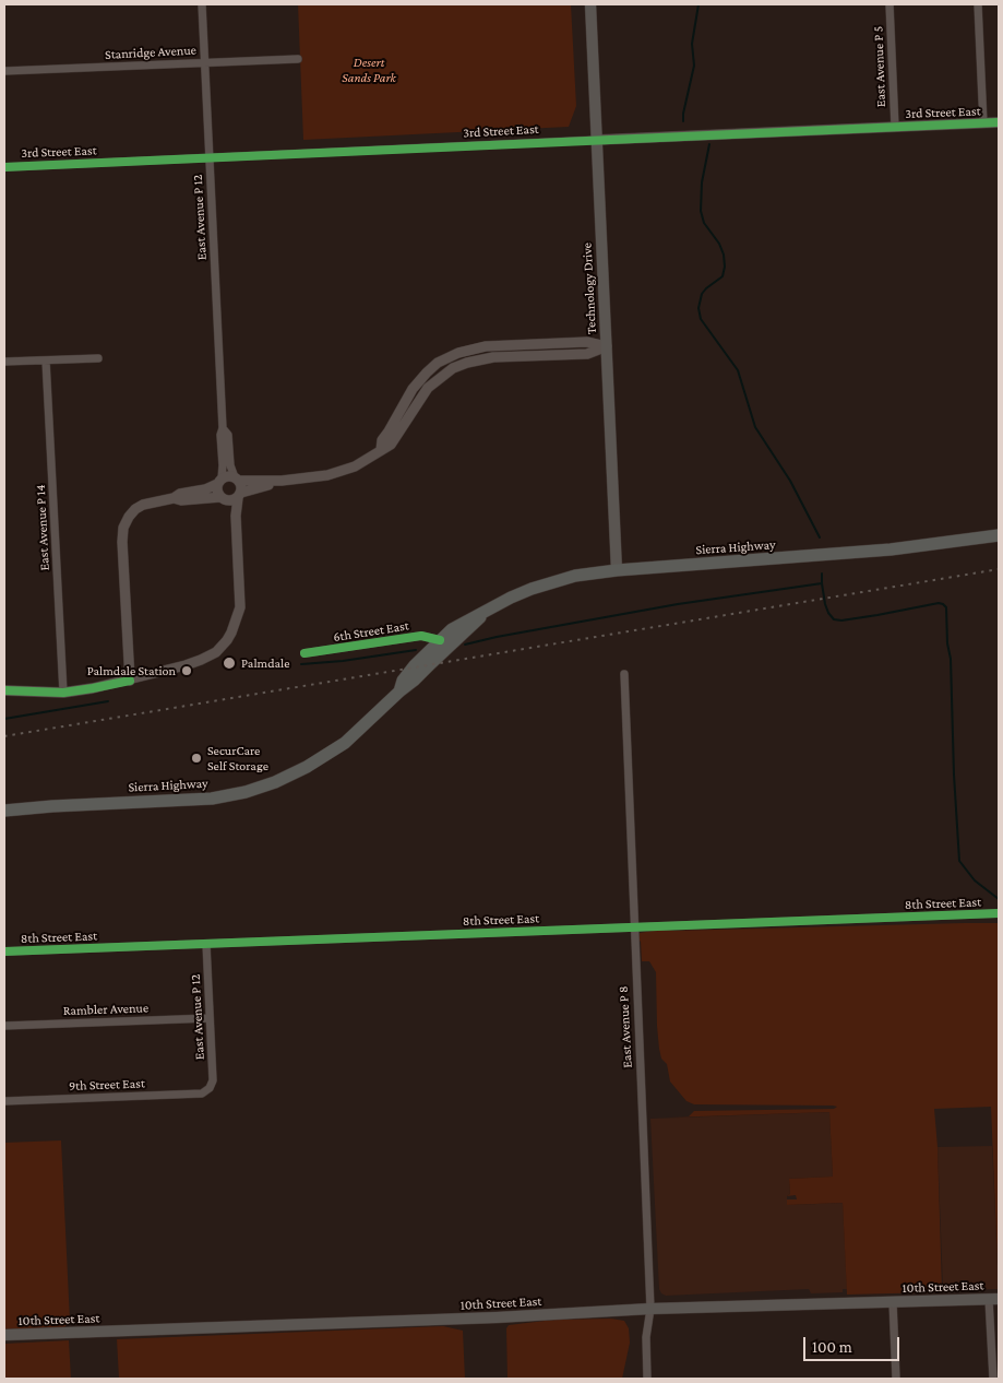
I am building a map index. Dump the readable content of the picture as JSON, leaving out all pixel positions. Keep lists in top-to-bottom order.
{
  "streets": {
    "main road": ["Technology Drive", "Sierra Highway", "10th Street East"],
    "street": [
      "Stanridge Avenue",
      "East Avenue P 5",
      "3rd Street East",
      "East Avenue P 12",
      "East Avenue P 14",
      "6th Street East",
      "8th Street East",
      "Rambler Avenue",
      "East Avenue P 8",
      "9th Street East"
    ]
  },
  "crossings": [
    ["Stanridge Avenue", "East Avenue P 12"],
    ["East Avenue P 5", "3rd Street East"],
    ["3rd Street East", "East Avenue P 12"],
    ["3rd Street East", "Technology Drive"],
    ["East Avenue P 12", "8th Street East"],
    ["East Avenue P 12", "Rambler Avenue"],
    ["East Avenue P 12", "9th Street East"],
    ["Technology Drive", "Sierra Highway"],
    ["Sierra Highway", "6th Street East"],
    ["8th Street East", "East Avenue P 8"],
    ["East Avenue P 8", "10th Street East"]
  ],
  "parks": ["Desert Sands Park"],
  "places": ["Palmdale", "Palmdale Station", "SecurCare Self Storage"],
  "scale_bar": "100 m"
}
